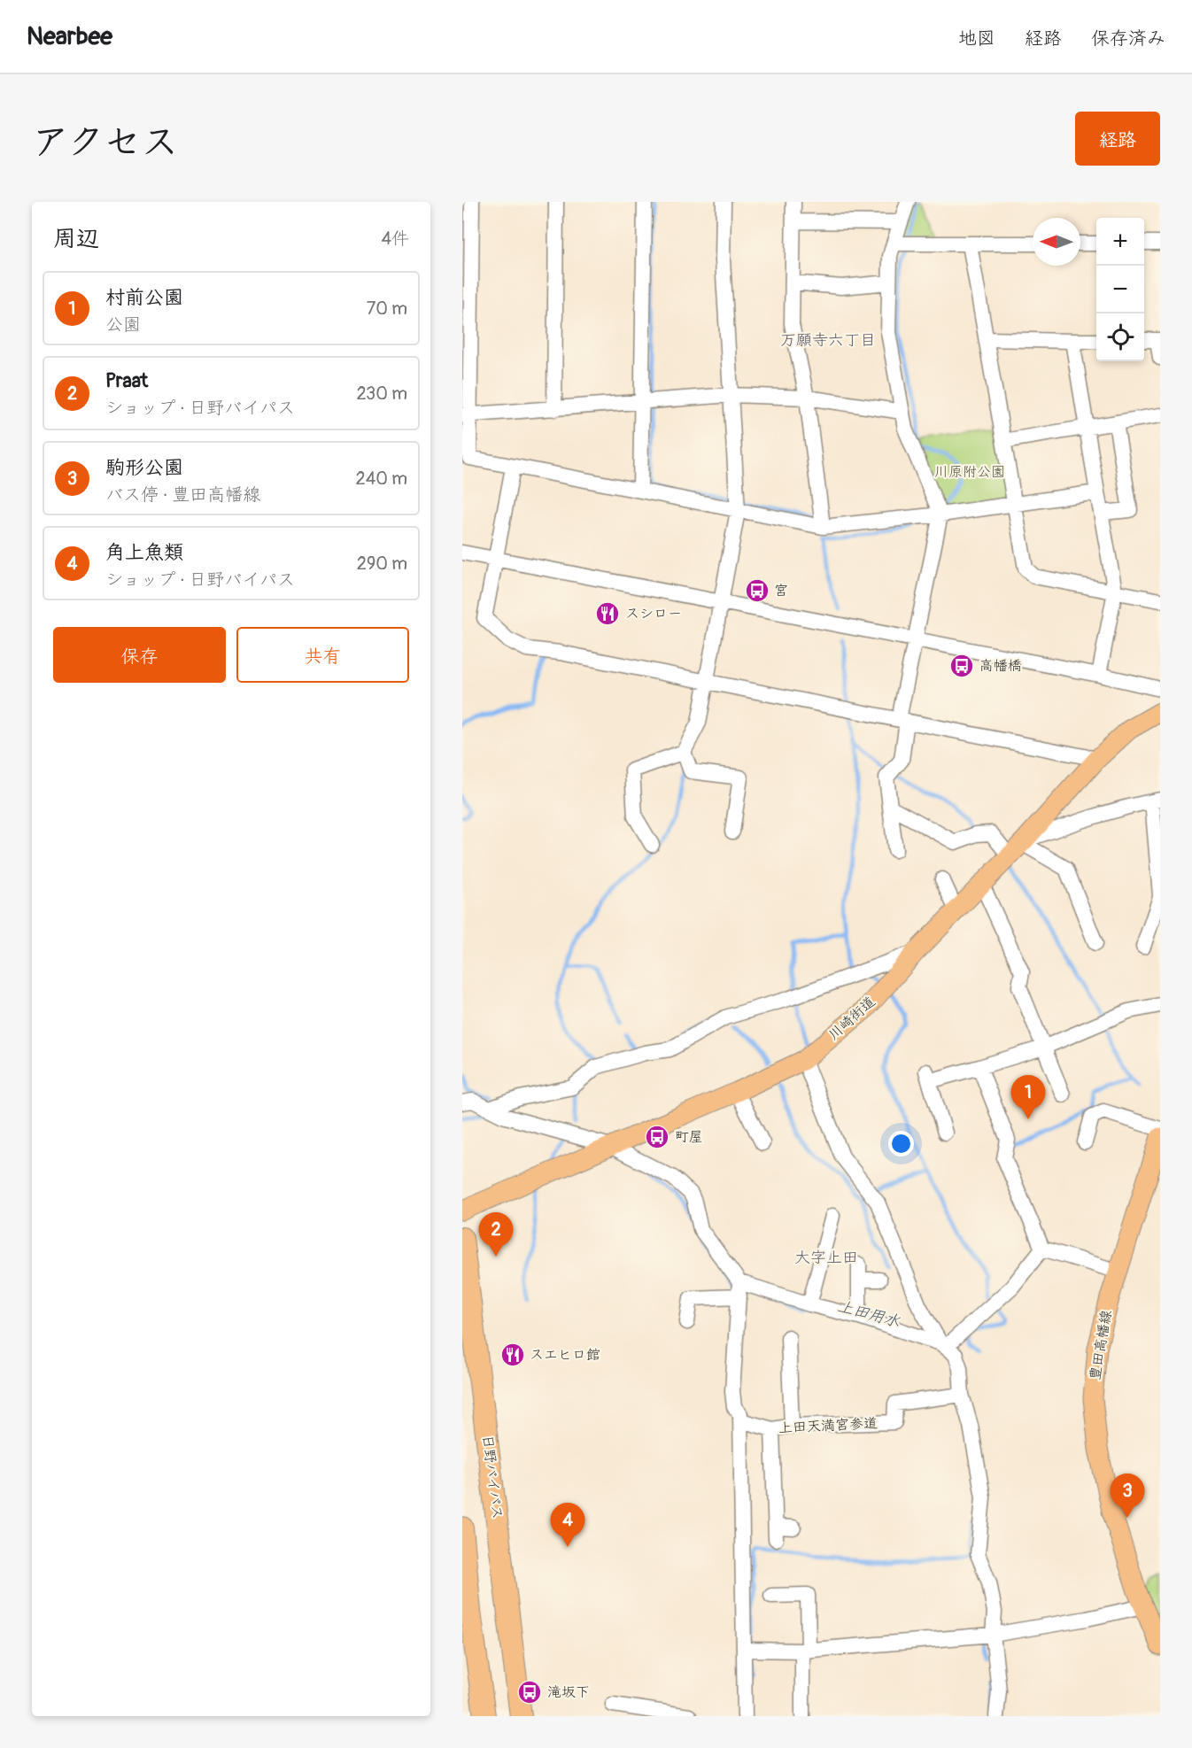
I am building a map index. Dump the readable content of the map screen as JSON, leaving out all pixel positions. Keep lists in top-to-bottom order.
{
  "streets": {
    "highway": ["日野バイパス"],
    "main road": ["川崎街道", "豊田高幡線"],
    "street": ["上田天満宮参道"]
  },
  "districts": ["万願寺六丁目", "大字上田"],
  "water": ["上田用水"],
  "parks": ["川原附公園"],
  "places": {
    "bus stop": [
      "宮",
      "高幡橋",
      "町屋",
      "滝坂下"
    ],
    "restaurant": ["スシロー", "スエヒロ館"]
  },
  "north": "left",
  "page": {
    "header": "Nearbee",
    "nav": ["地図", "経路", "保存済み"],
    "title": "アクセス",
    "buttons": [
      "経路",
      ["保存", "共有"]
    ],
    "heading": ["周辺", "4件"],
    "map_buttons": ["+", "−"],
    "list": [
      {
        "mark": "1",
        "name": "村前公園",
        "note": "公園",
        "value": "70 m"
      },
      {
        "mark": "2",
        "name": "Praat",
        "note": "ショップ · 日野バイパス",
        "value": "230 m"
      },
      {
        "mark": "3",
        "name": "駒形公園",
        "note": "バス停 · 豊田高幡線",
        "value": "240 m"
      },
      {
        "mark": "4",
        "name": "角上魚類",
        "note": "ショップ · 日野バイパス",
        "value": "290 m"
      }
    ],
    "pins": [
      "1",
      "2",
      "3",
      "4"
    ]
  }
}
